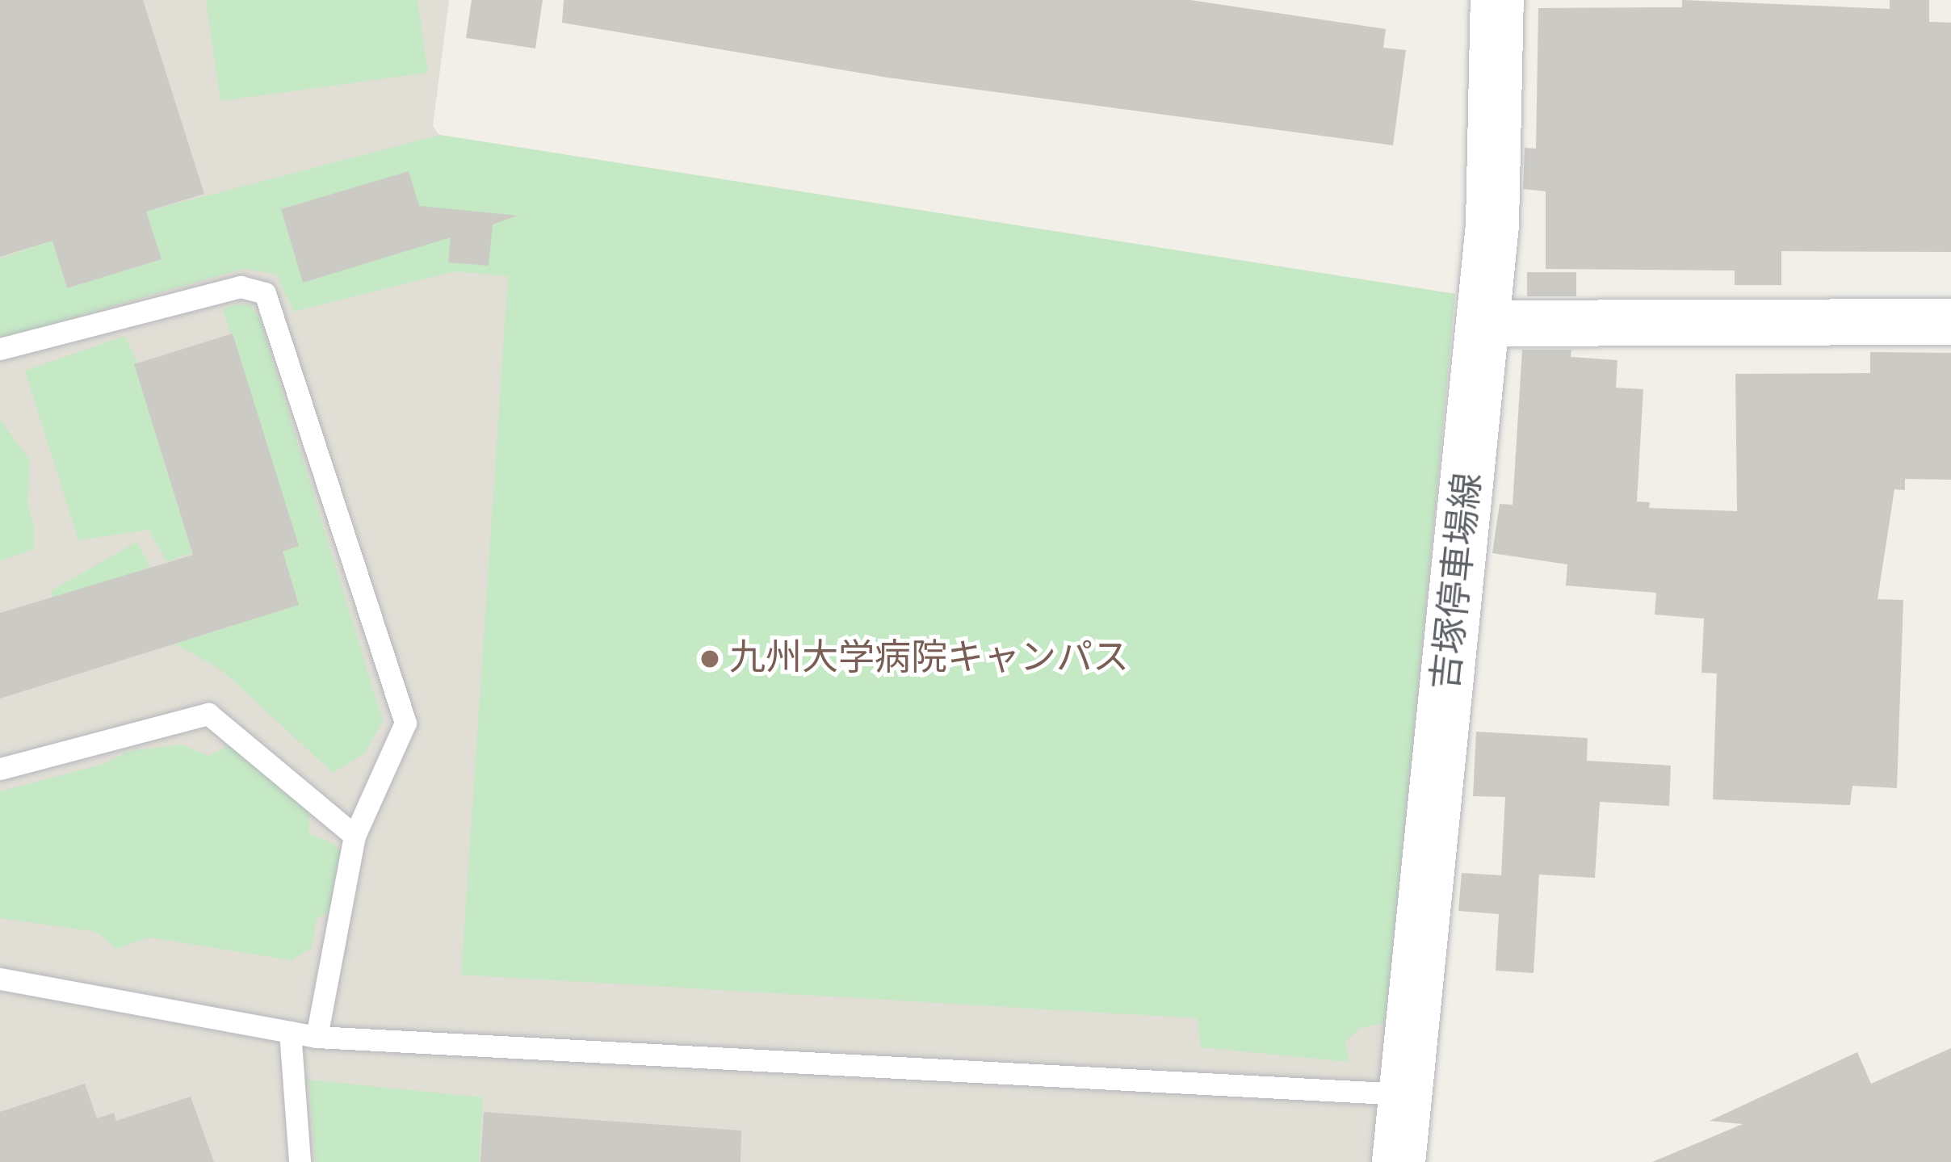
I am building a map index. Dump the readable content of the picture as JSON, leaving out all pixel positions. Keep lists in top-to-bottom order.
{
  "streets": {
    "main road": ["吉塚停車場線"]
  },
  "places": ["九州大学病院キャンパス"]
}
